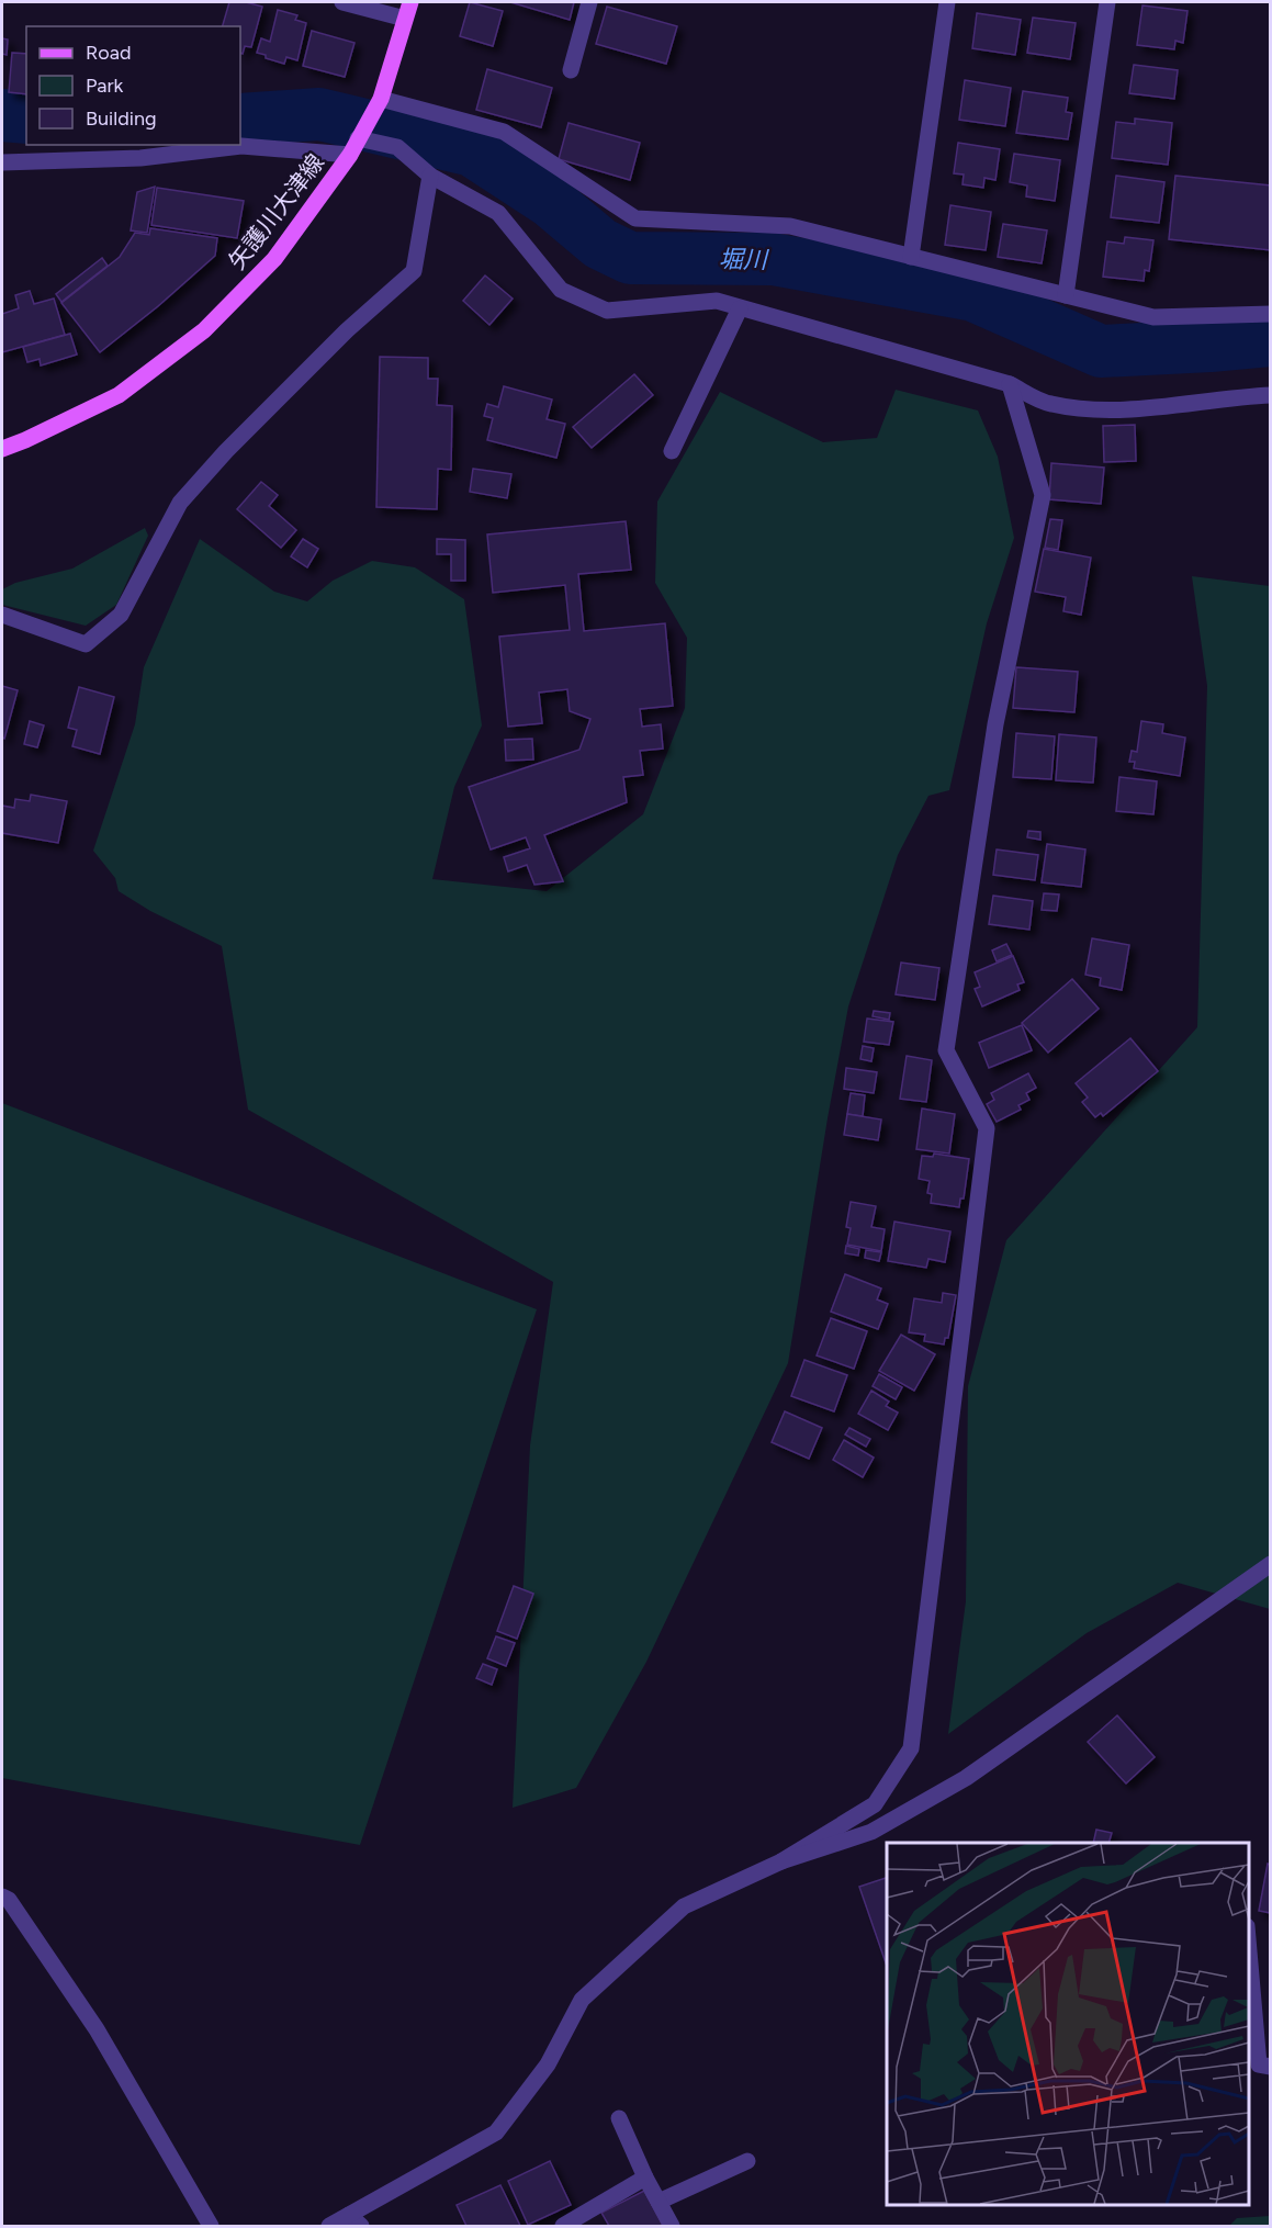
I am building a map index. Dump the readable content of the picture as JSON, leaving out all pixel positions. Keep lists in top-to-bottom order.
{
  "streets": {
    "main road": ["矢護川大津線"]
  },
  "water": ["堀川"],
  "legend": ["Road", "Park", "Building"]
}
